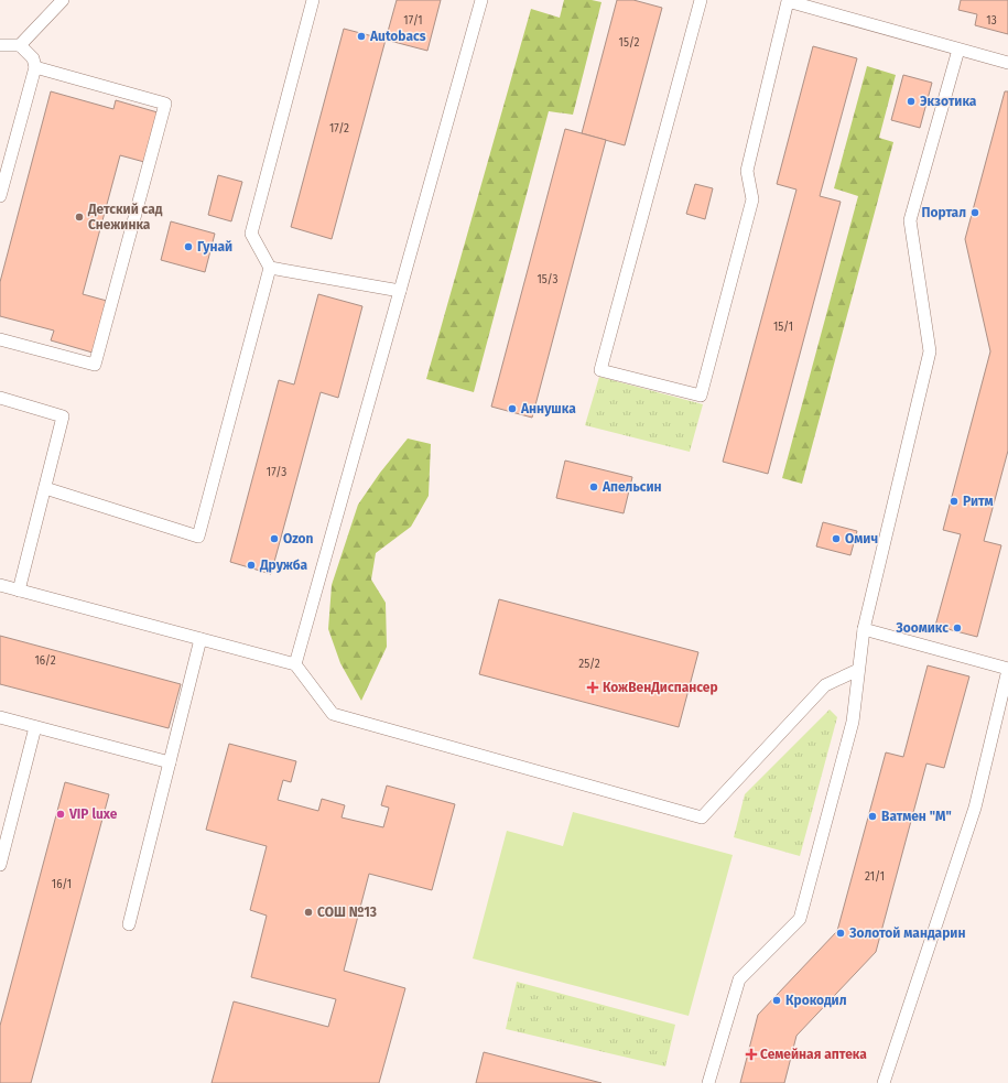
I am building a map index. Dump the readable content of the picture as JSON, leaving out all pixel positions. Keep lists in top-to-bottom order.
{
  "places": {
    "other": [
      "Autobacs",
      "Экзотика",
      "Портал",
      "Детский сад Снежинка",
      "Гунай",
      "Аннушка",
      "Апельсин",
      "Ритм",
      "Ozon",
      "Омич",
      "Дружба",
      "Зоомикс",
      "VIP luxe",
      "Ватмен \"М\"",
      "СОШ №13",
      "Золотой мандарин",
      "Крокодил"
    ],
    "health": ["КожВенДиспансер", "Семейная аптека"]
  },
  "house_numbers": [
    "17/1",
    "13",
    "15/2",
    "17/2",
    "15/3",
    "15/1",
    "17/3",
    "16/2",
    "25/2",
    "21/1",
    "16/1"
  ]
}
